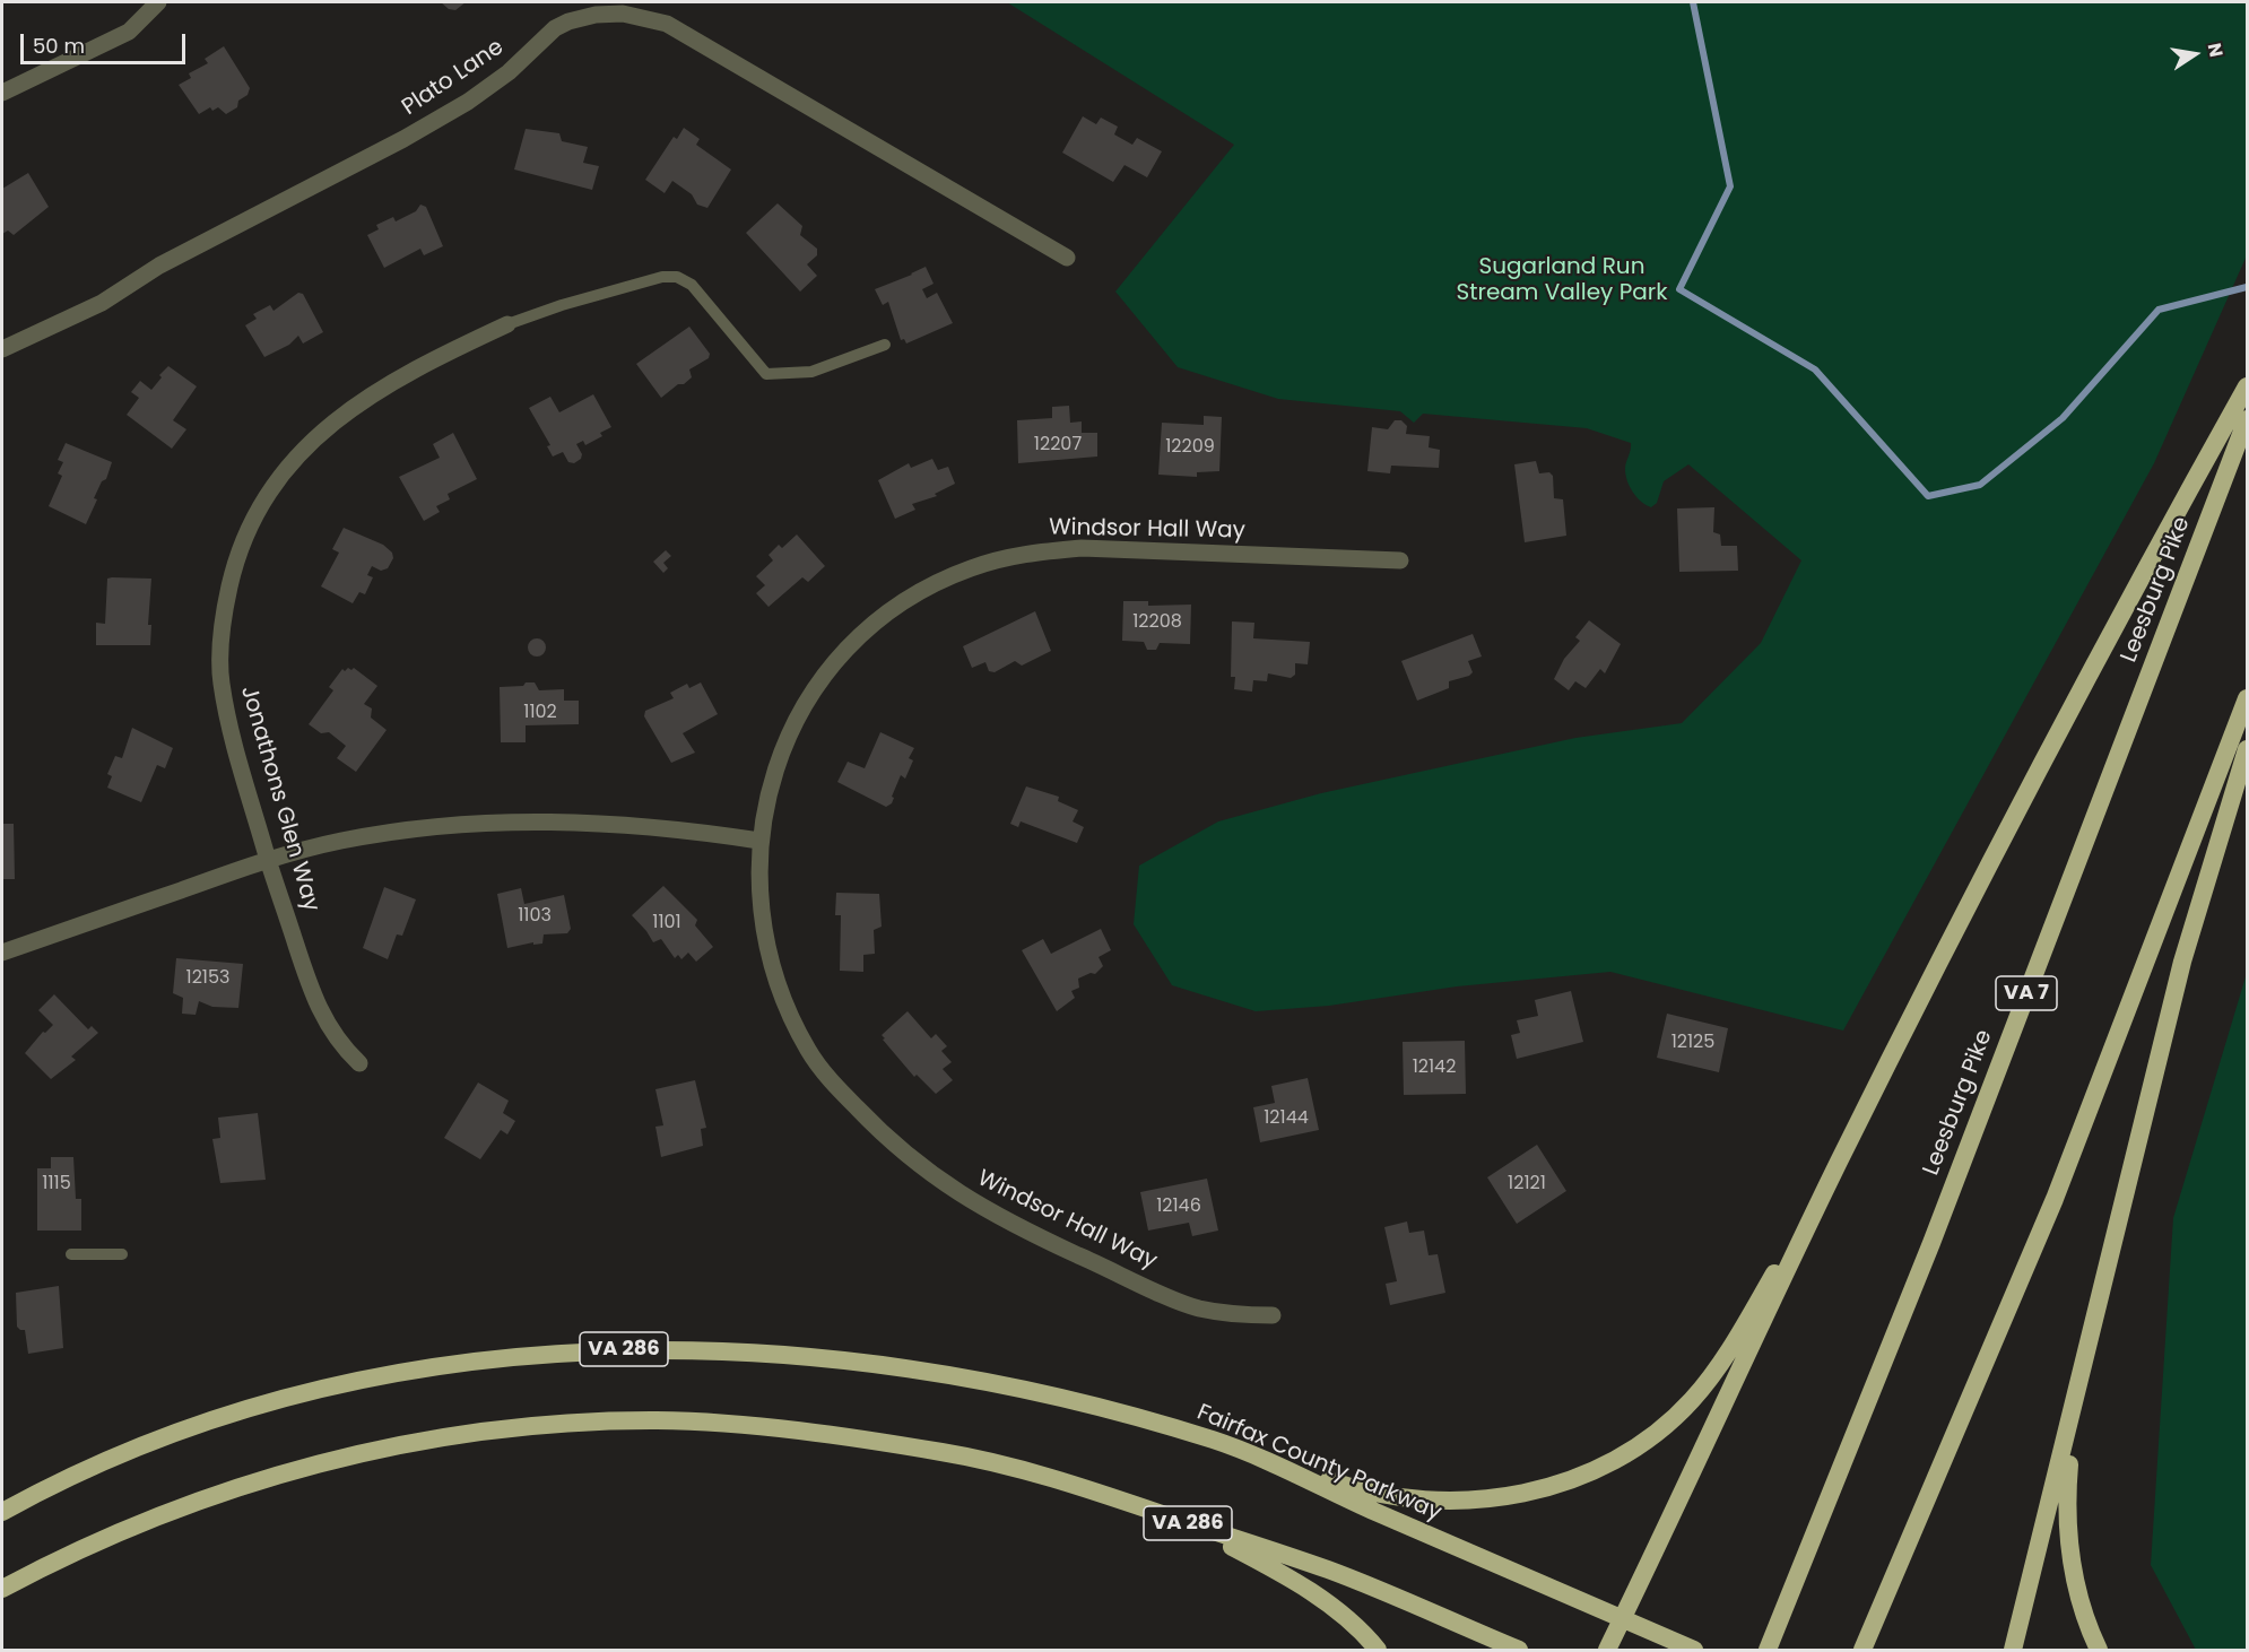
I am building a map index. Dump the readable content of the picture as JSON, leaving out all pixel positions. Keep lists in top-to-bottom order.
{
  "streets": {
    "highway": [
      "Leesburg Pike",
      "VA 7",
      "VA 286",
      "Fairfax County Parkway"
    ],
    "street": ["Plato Lane", "Windsor Hall Way", "Jonathons Glen Way"]
  },
  "parks": ["Sugarland Run Stream Valley Park"],
  "house_numbers": [
    "12207",
    "12209",
    "12208",
    "1102",
    "1103",
    "1101",
    "12153",
    "12125",
    "12142",
    "12144",
    "1115",
    "12121",
    "12146"
  ],
  "scale_bar": "50 m",
  "north": "right"
}
